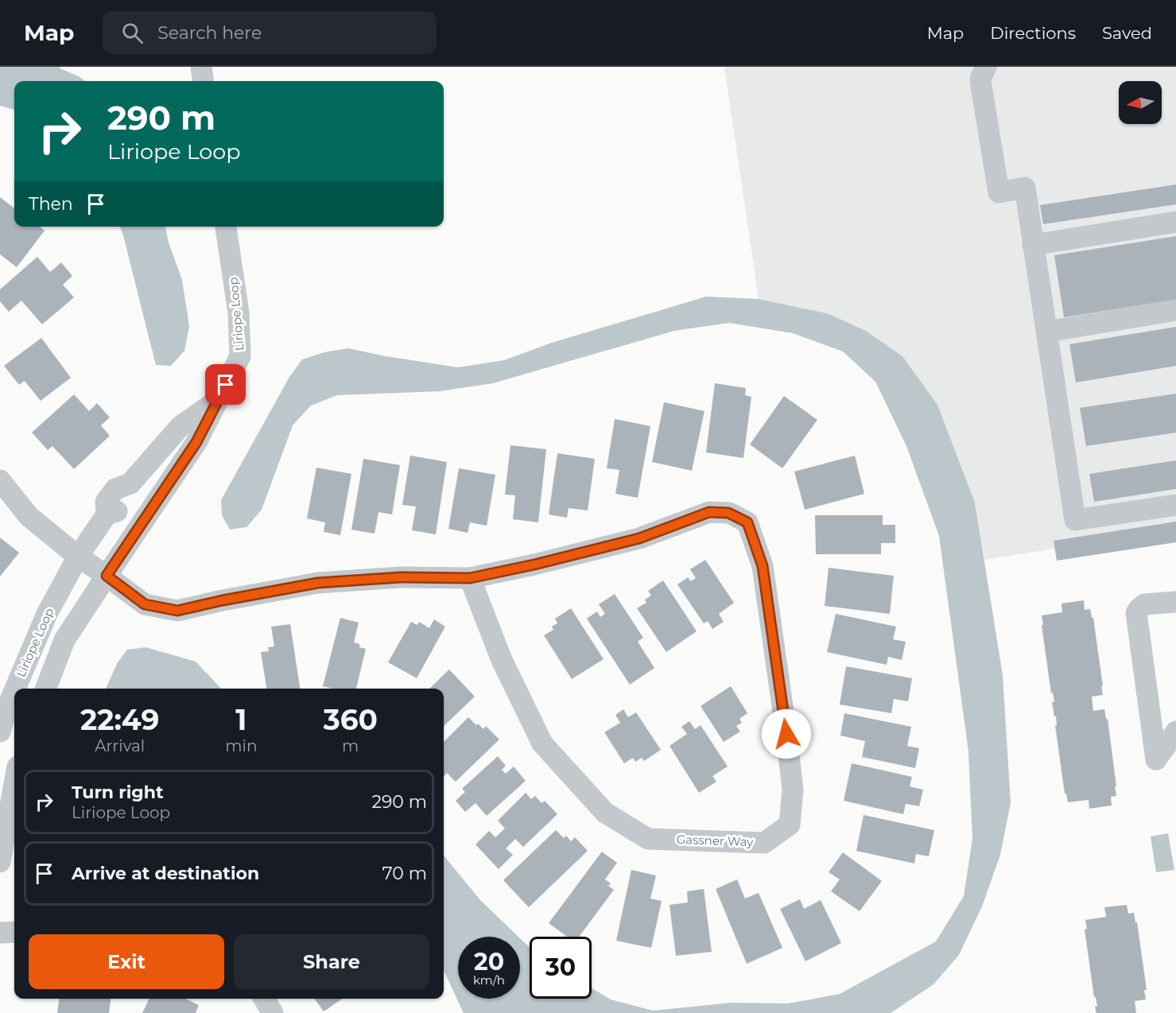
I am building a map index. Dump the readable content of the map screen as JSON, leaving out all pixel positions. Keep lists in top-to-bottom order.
{
  "streets": {
    "street": ["Liriope Loop", "Gassner Way"]
  },
  "crossings": [
    ["Liriope Loop", "Gassner Way"]
  ],
  "north": "left",
  "page": {
    "header": "Map",
    "search": "Search here",
    "nav": ["Map", "Directions", "Saved"],
    "turn": ["290 m", "Liriope Loop"],
    "then": "Then",
    "eta": [
      "22:49",
      "Arrival",
      "1",
      "min",
      "360",
      "m"
    ],
    "list": [
      {
        "name": "Turn right",
        "note": "Liriope Loop",
        "value": "290 m"
      },
      {
        "name": "Arrive at destination",
        "value": "70 m"
      }
    ],
    "buttons": ["Exit", "Share"],
    "speed": "20 km/h",
    "limit": "30"
  }
}
